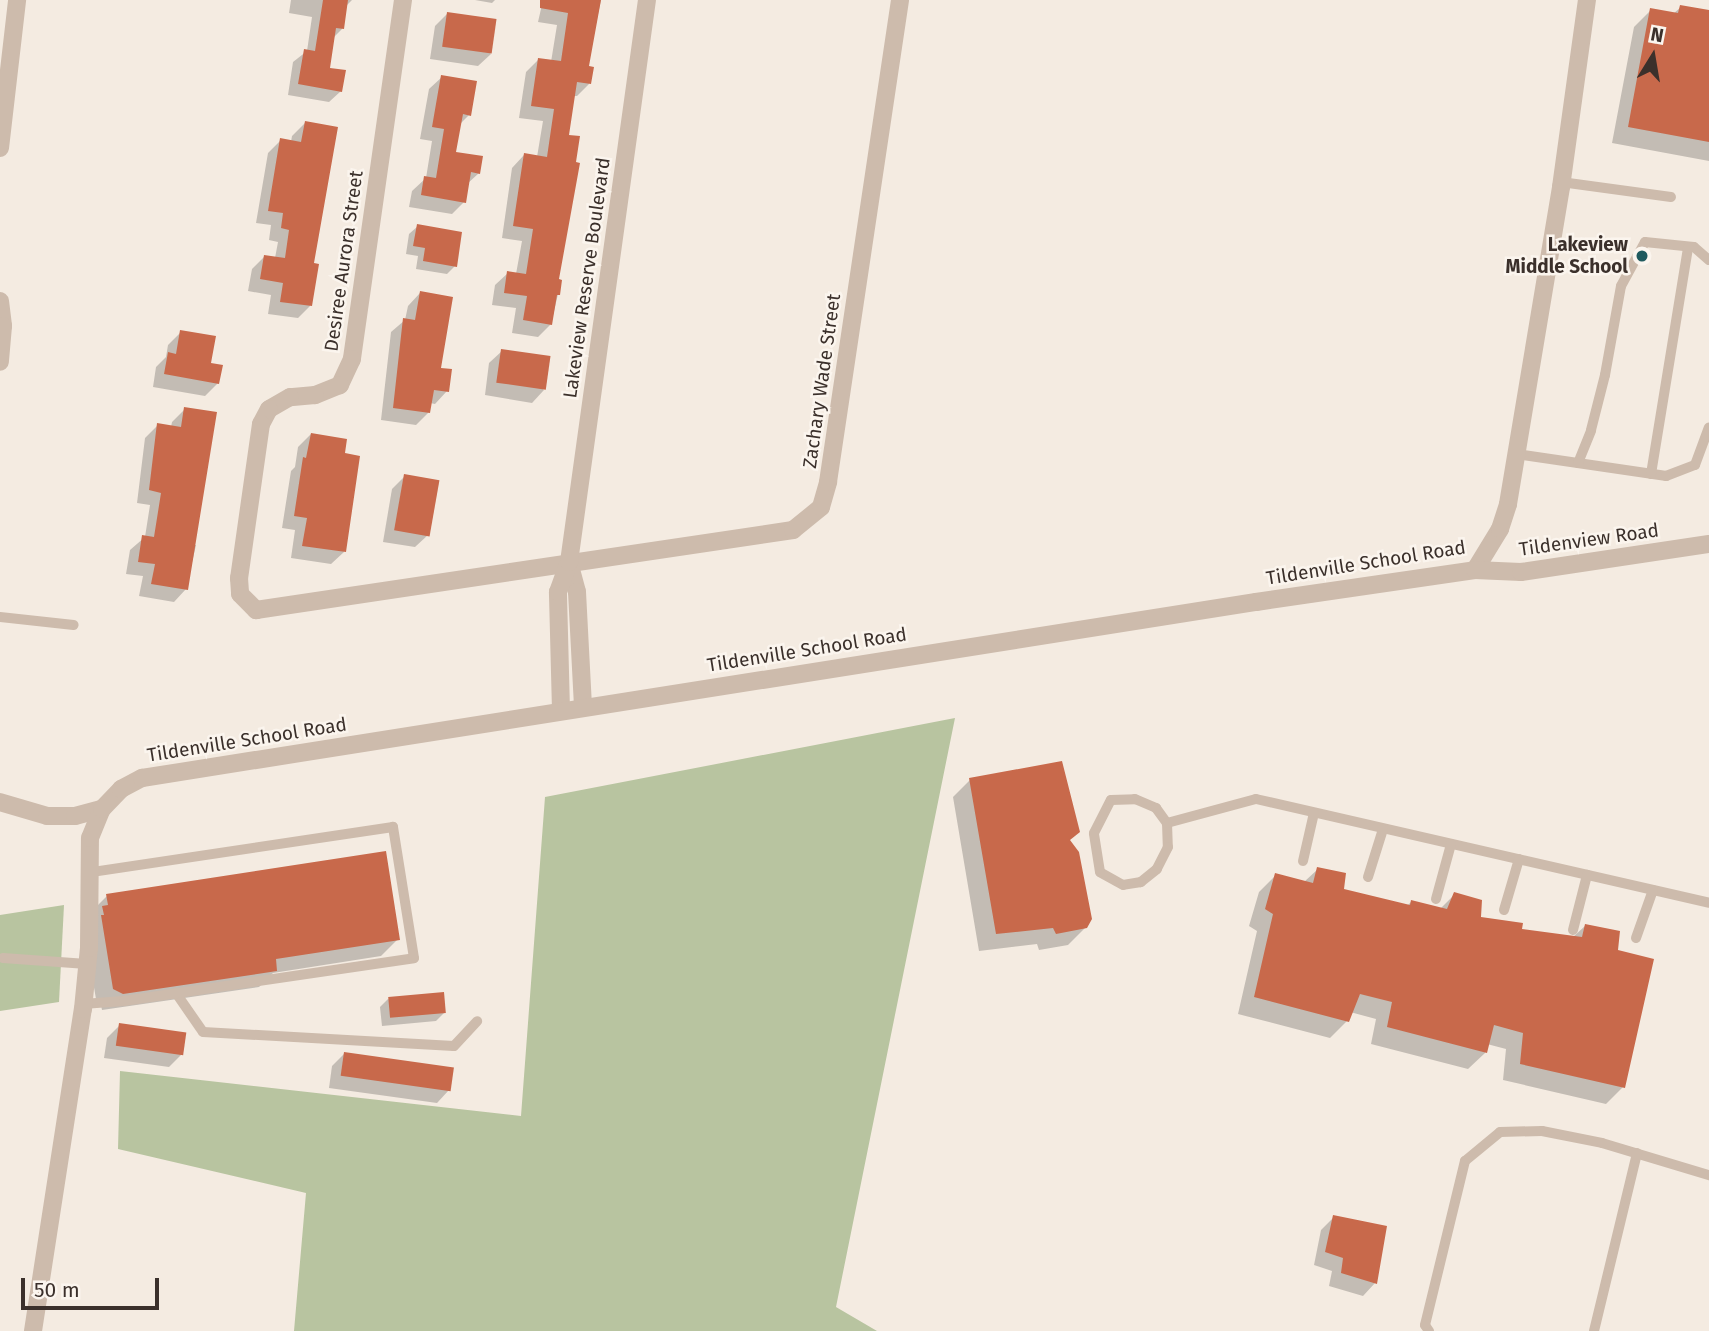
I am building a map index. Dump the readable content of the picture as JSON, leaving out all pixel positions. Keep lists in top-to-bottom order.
{
  "streets": {
    "street": [
      "Desiree Aurora Street",
      "Lakeview Reserve Boulevard",
      "Zachary Wade Street",
      "Tildenview Road",
      "Tildenville School Road"
    ]
  },
  "crossings": [
    ["Desiree Aurora Street", "Lakeview Reserve Boulevard"],
    ["Desiree Aurora Street", "Zachary Wade Street"],
    ["Lakeview Reserve Boulevard", "Zachary Wade Street"],
    ["Lakeview Reserve Boulevard", "Tildenville School Road"],
    ["Tildenview Road", "Tildenville School Road"]
  ],
  "places": ["Lakeview Middle School"],
  "scale_bar": "50 m",
  "north": "top"
}
